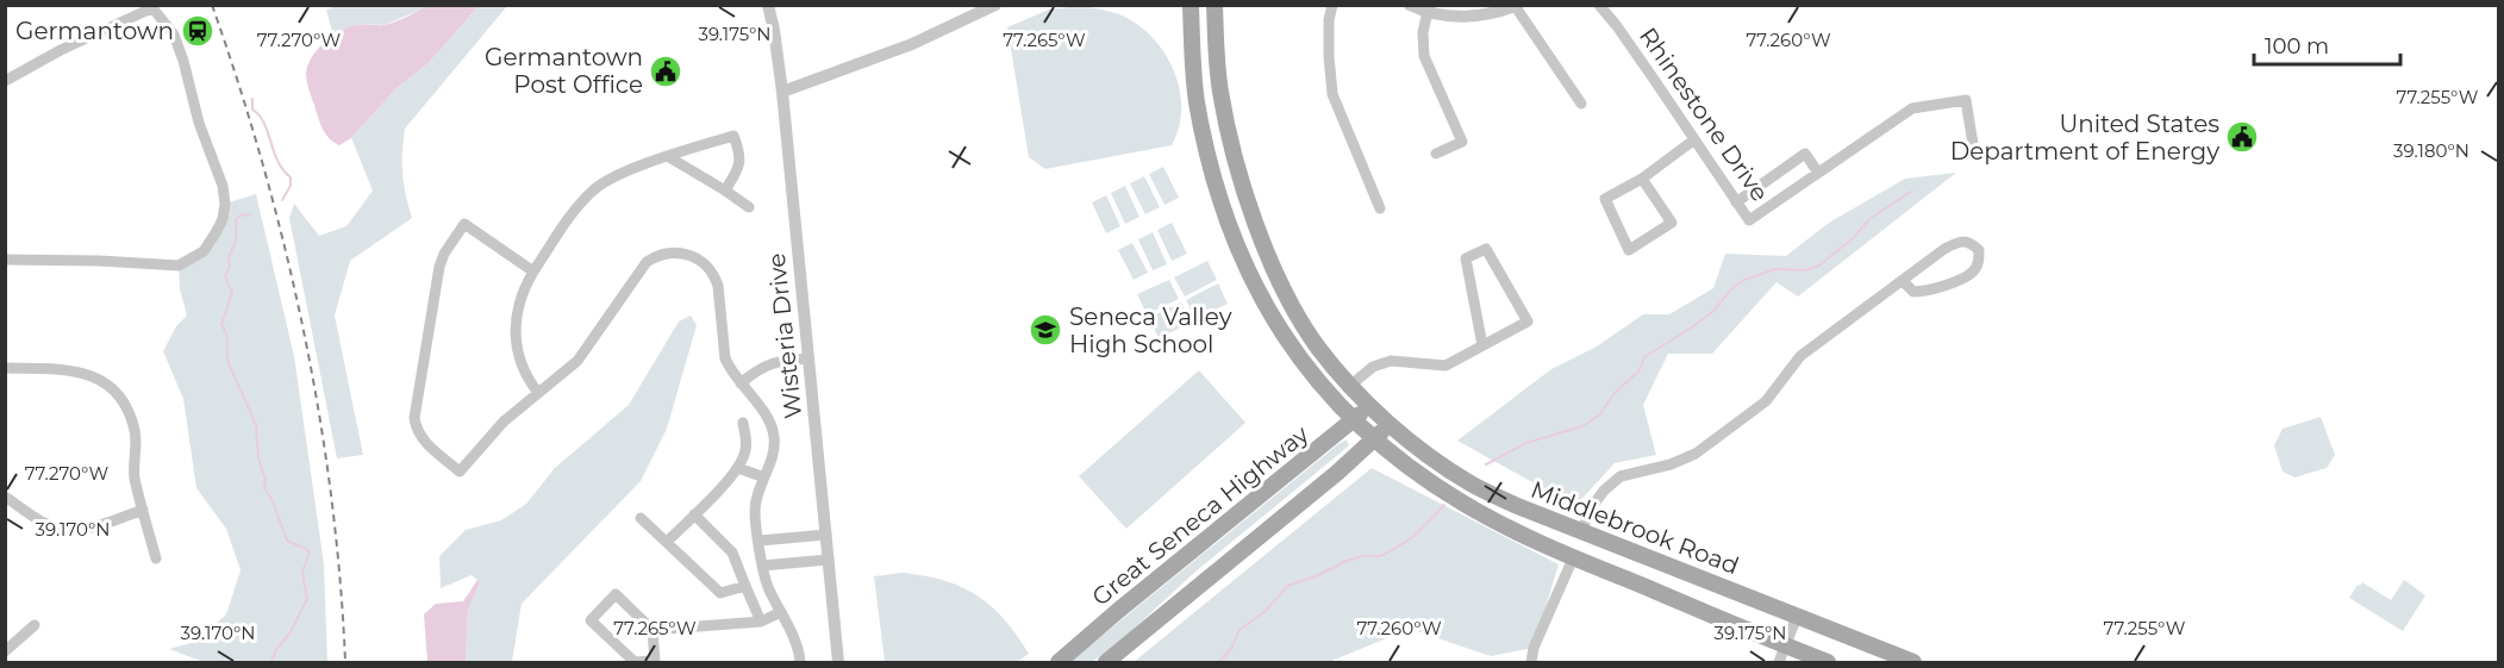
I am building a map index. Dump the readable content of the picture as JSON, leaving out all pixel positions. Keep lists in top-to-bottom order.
{
  "streets": {
    "main road": ["Great Seneca Highway", "Middlebrook Road"],
    "street": ["Rhinestone Drive", "Wisteria Drive"]
  },
  "crossings": [
    ["Great Seneca Highway", "Middlebrook Road"]
  ],
  "places": {
    "station": ["Germantown"],
    "public building": ["Germantown Post Office", "United States Department of Energy"],
    "school or university": ["Seneca Valley High School"]
  },
  "scale_bar": "100 m",
  "coordinates": [
    "39.175°N",
    "77.270°W",
    "77.265°W",
    "77.260°W",
    "77.255°W",
    "39.180°N",
    "39.170°N"
  ]
}
